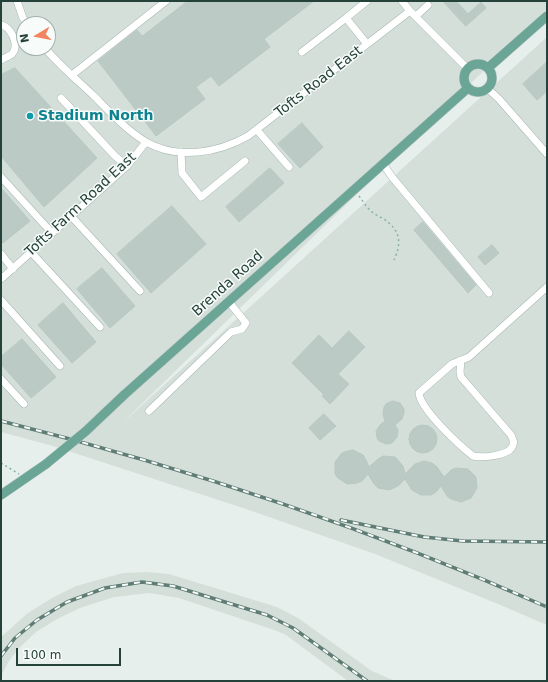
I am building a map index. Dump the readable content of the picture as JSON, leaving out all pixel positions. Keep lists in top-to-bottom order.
{
  "streets": {
    "main road": ["Brenda Road"],
    "street": ["Tofts Road East", "Tofts Farm Road East"]
  },
  "crossings": [
    ["Tofts Road East", "Tofts Farm Road East"]
  ],
  "places": ["Stadium North"],
  "scale_bar": "100 m",
  "north": "left"
}
